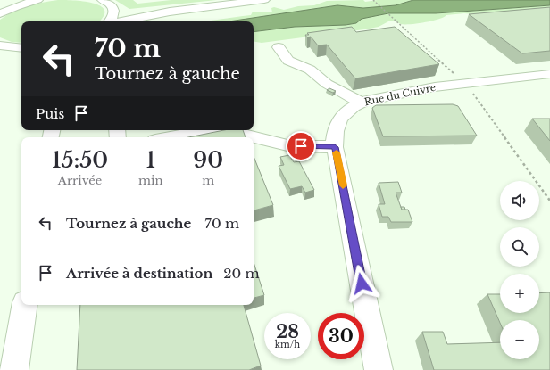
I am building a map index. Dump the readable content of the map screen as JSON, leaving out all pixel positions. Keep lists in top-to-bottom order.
{
  "streets": {
    "street": ["Rue du Cuivre"]
  },
  "page": {
    "turn": ["70 m", "Tournez à gauche"],
    "then": "Puis",
    "eta": [
      "15:50",
      "Arrivée",
      "1",
      "min",
      "90",
      "m"
    ],
    "map_buttons": ["+", "−"],
    "list": [
      {
        "name": "Tournez à gauche",
        "value": "70 m"
      },
      {
        "name": "Arrivée à destination",
        "value": "20 m"
      }
    ],
    "speed": "28 km/h",
    "limit": "30"
  }
}
